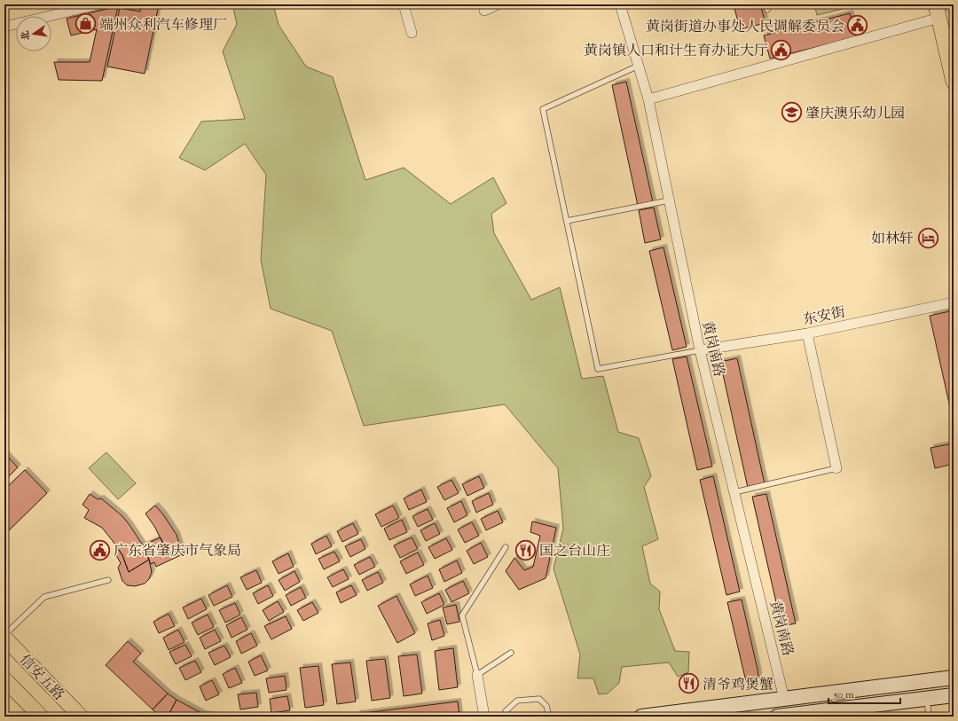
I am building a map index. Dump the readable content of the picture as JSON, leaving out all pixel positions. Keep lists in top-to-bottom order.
{
  "streets": {
    "main road": ["信安五路"],
    "street": ["东安街", "黄岗南路"]
  },
  "crossings": [
    ["东安街", "黄岗南路"]
  ],
  "places": {
    "shop": ["端州众利汽车修理厂"],
    "public building": ["黄岗街道办事处人民调解委员会", "黄岗镇人口和计生育办证大厅", "广东省肇庆市气象局"],
    "school or university": ["肇庆澳乐幼儿园"],
    "hotel": ["如林轩"],
    "restaurant": ["国之台山庄", "清爷鸡煲蟹"]
  },
  "scale_bar": "50 m",
  "north": "left"
}
